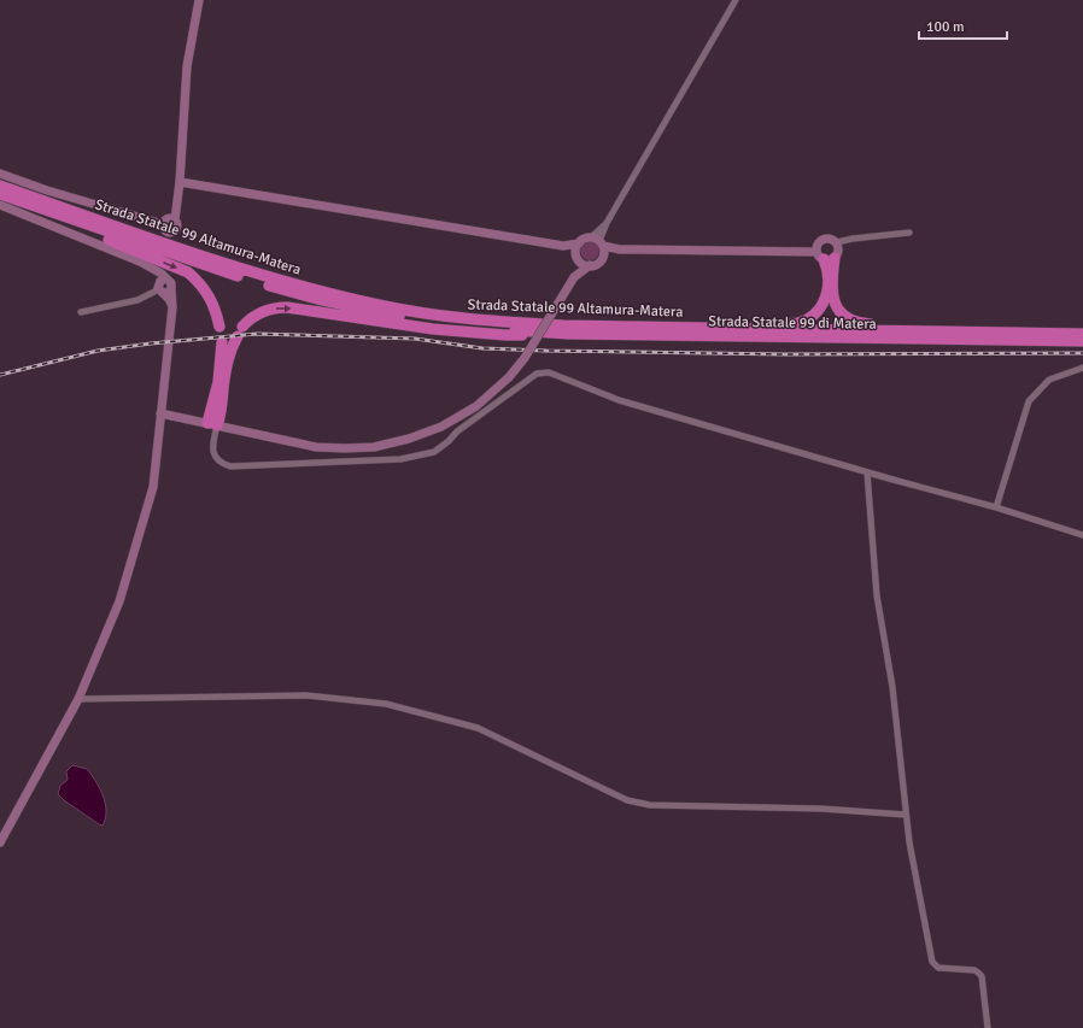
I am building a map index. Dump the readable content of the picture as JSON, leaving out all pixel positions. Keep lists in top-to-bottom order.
{
  "streets": {
    "highway": ["Strada Statale 99 Altamura-Matera", "Strada Statale 99 di Matera"]
  },
  "scale_bar": "100 m"
}
